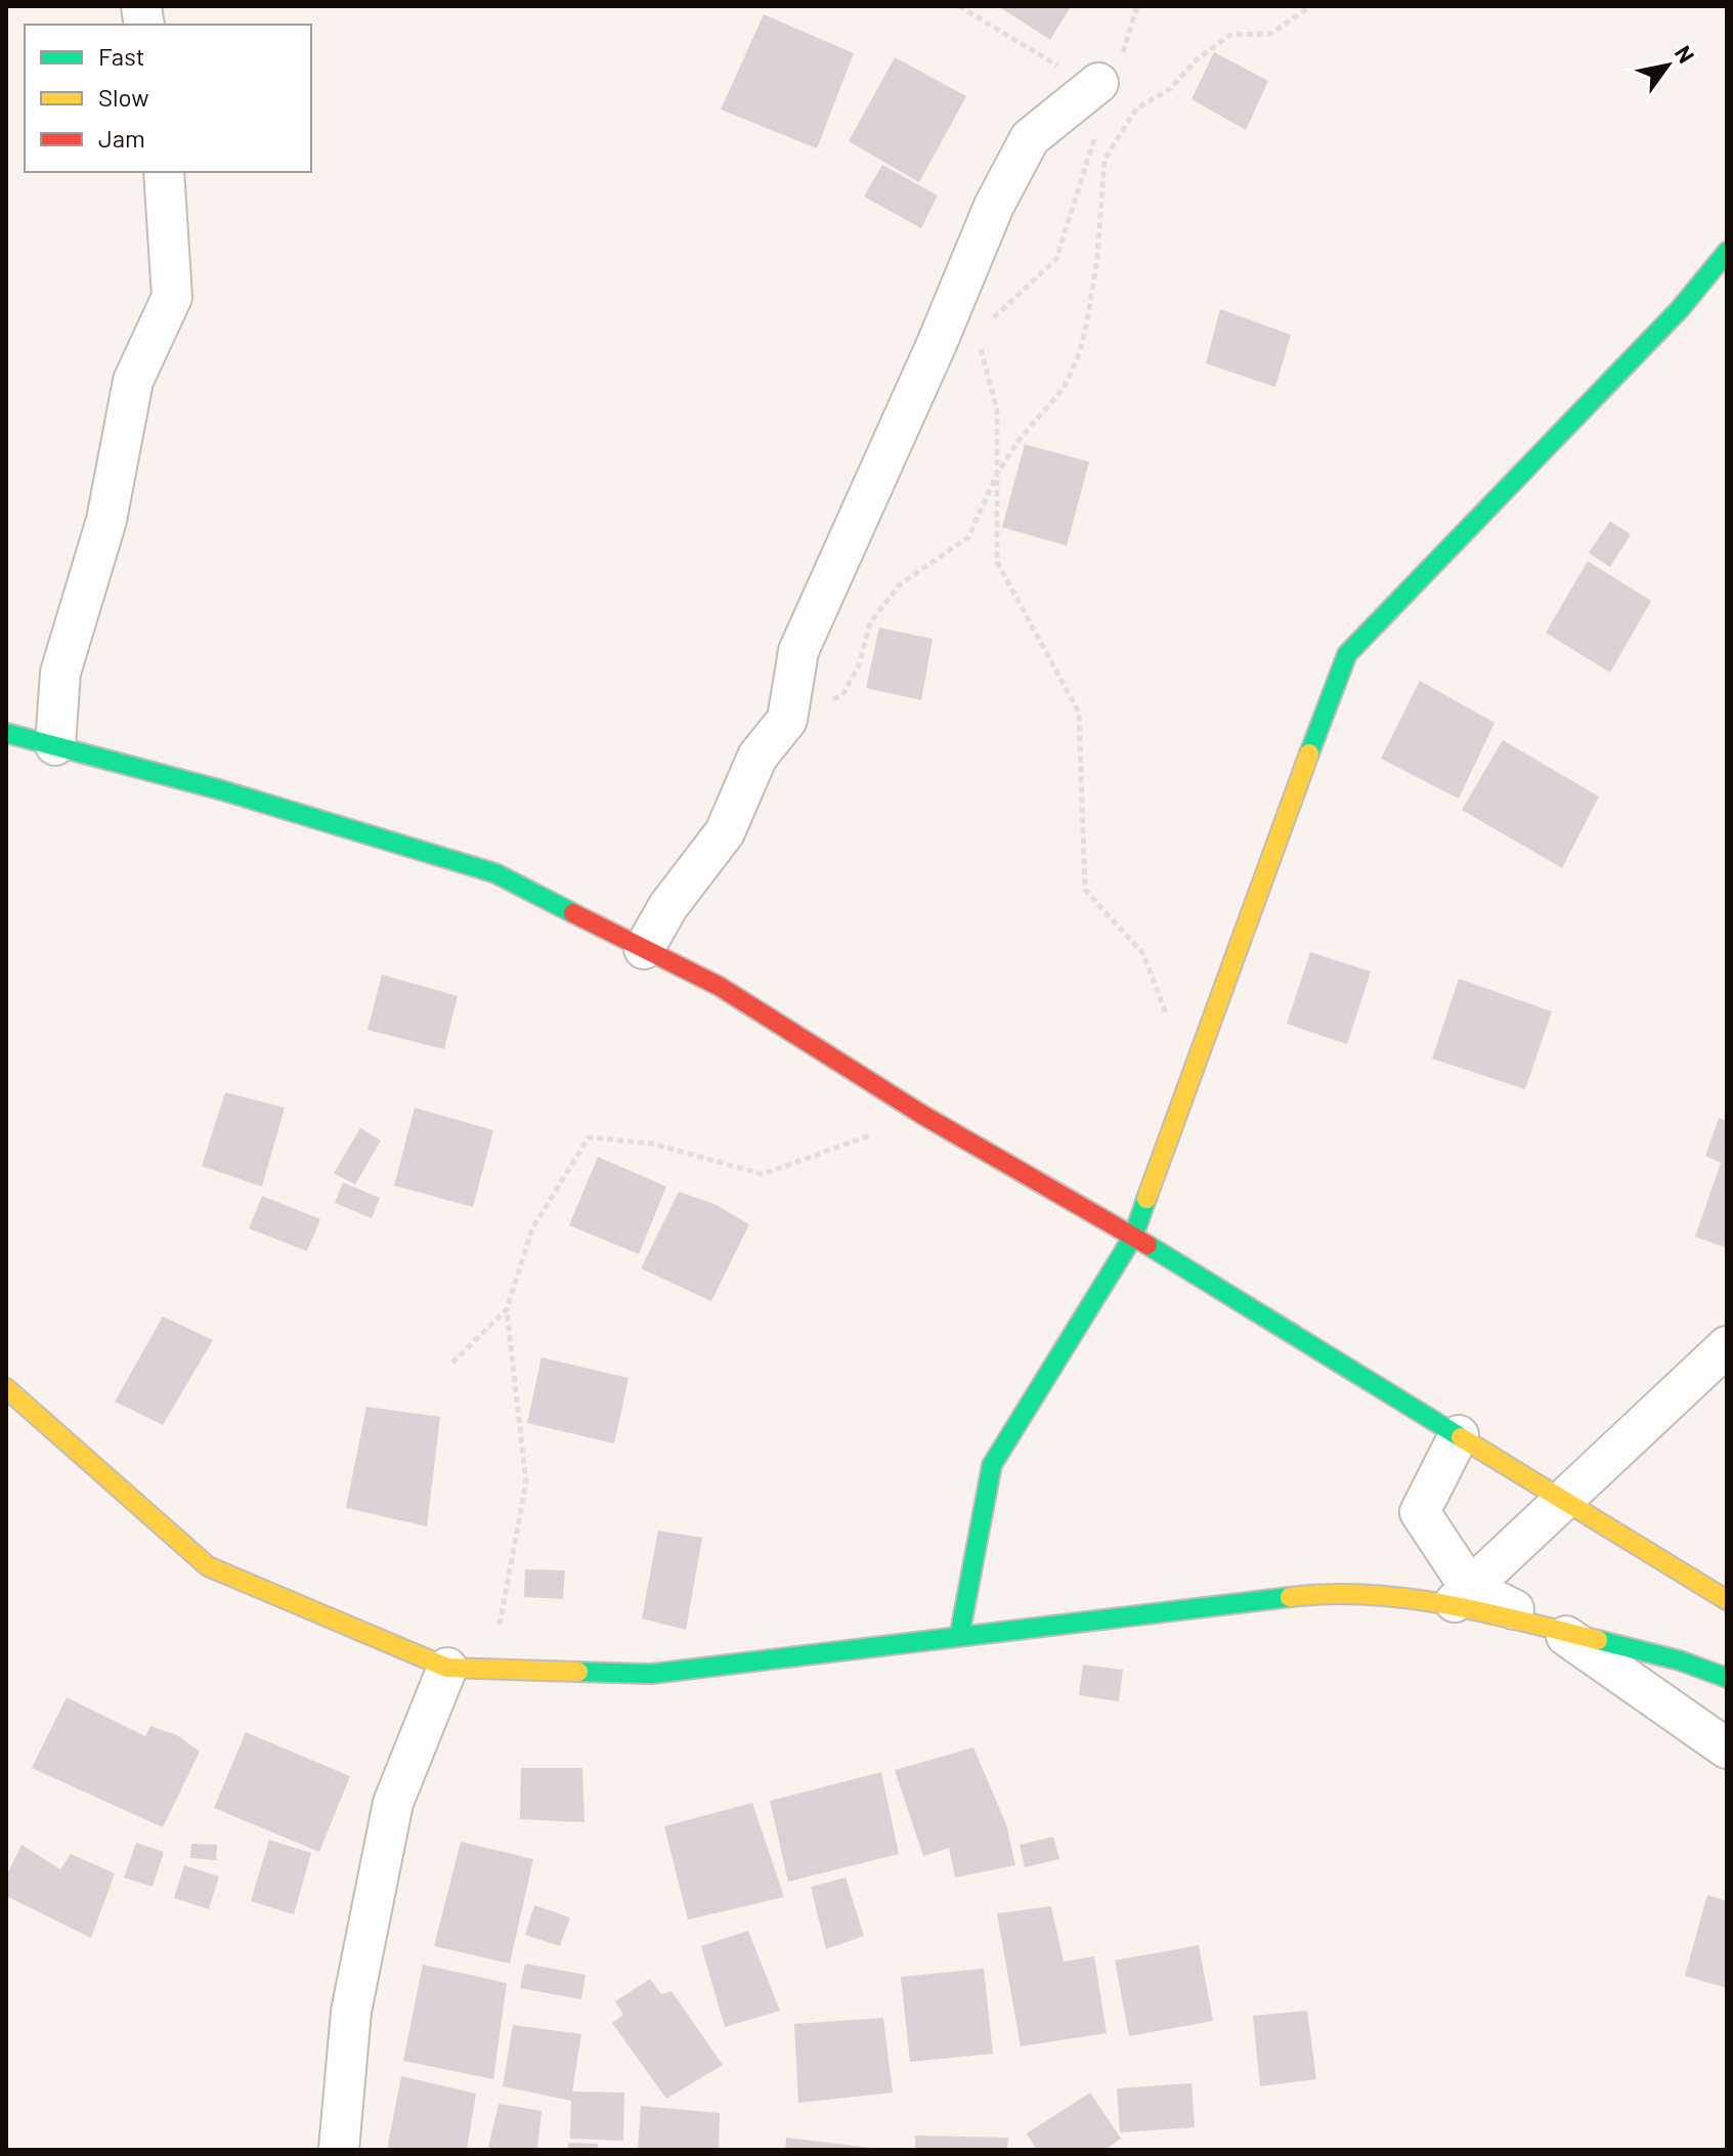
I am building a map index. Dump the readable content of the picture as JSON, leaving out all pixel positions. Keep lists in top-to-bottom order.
{
  "legend": ["Fast", "Slow", "Jam"],
  "north": "top right"
}
